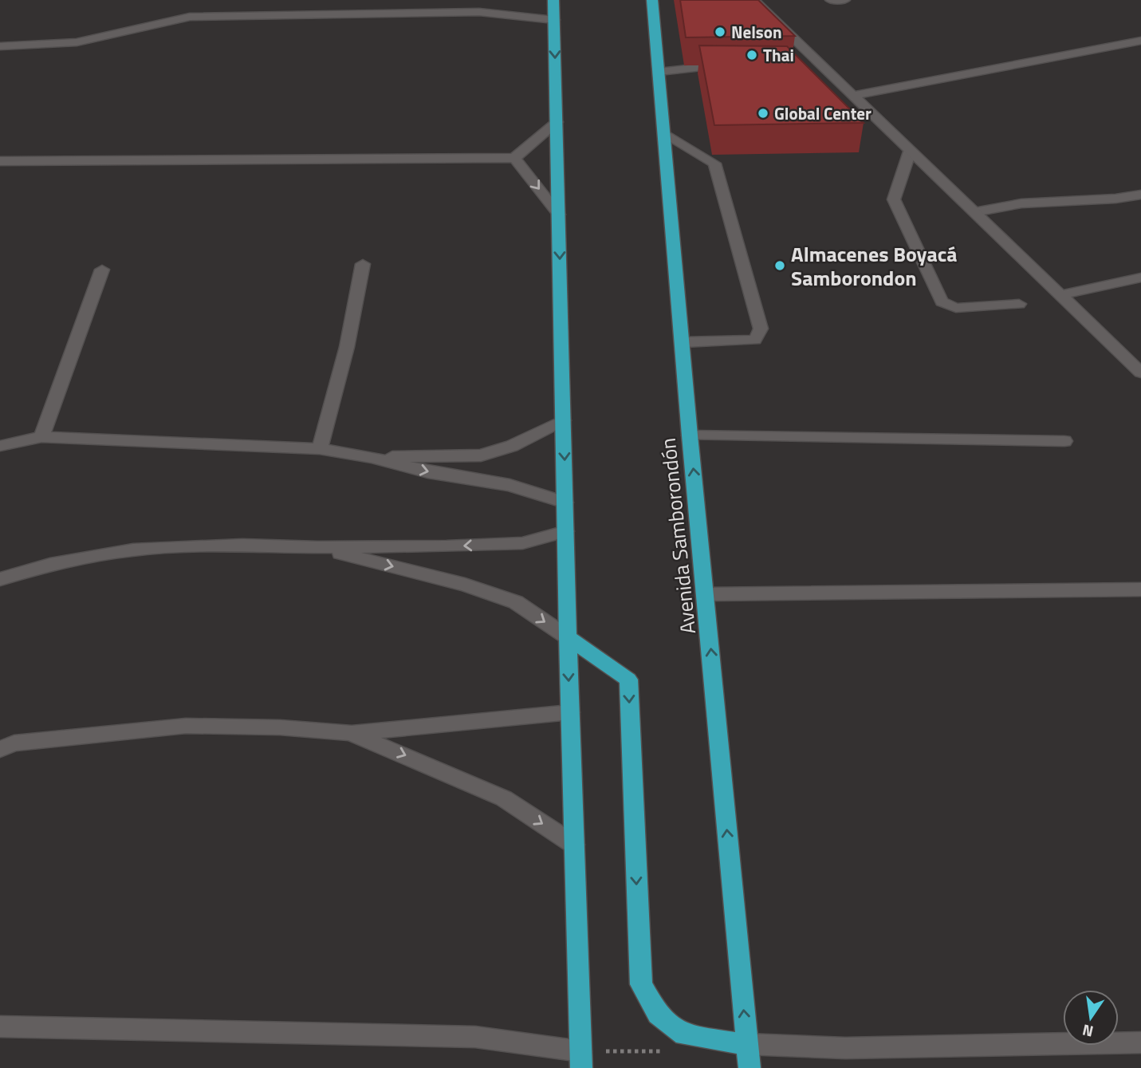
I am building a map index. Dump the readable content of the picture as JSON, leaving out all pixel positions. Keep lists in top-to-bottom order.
{
  "streets": {
    "highway": ["Avenida Samborondón"]
  },
  "places": [
    "Nelson",
    "Thai",
    "Global Center",
    "Almacenes Boyacá Samborondon"
  ],
  "north": "bottom"
}
